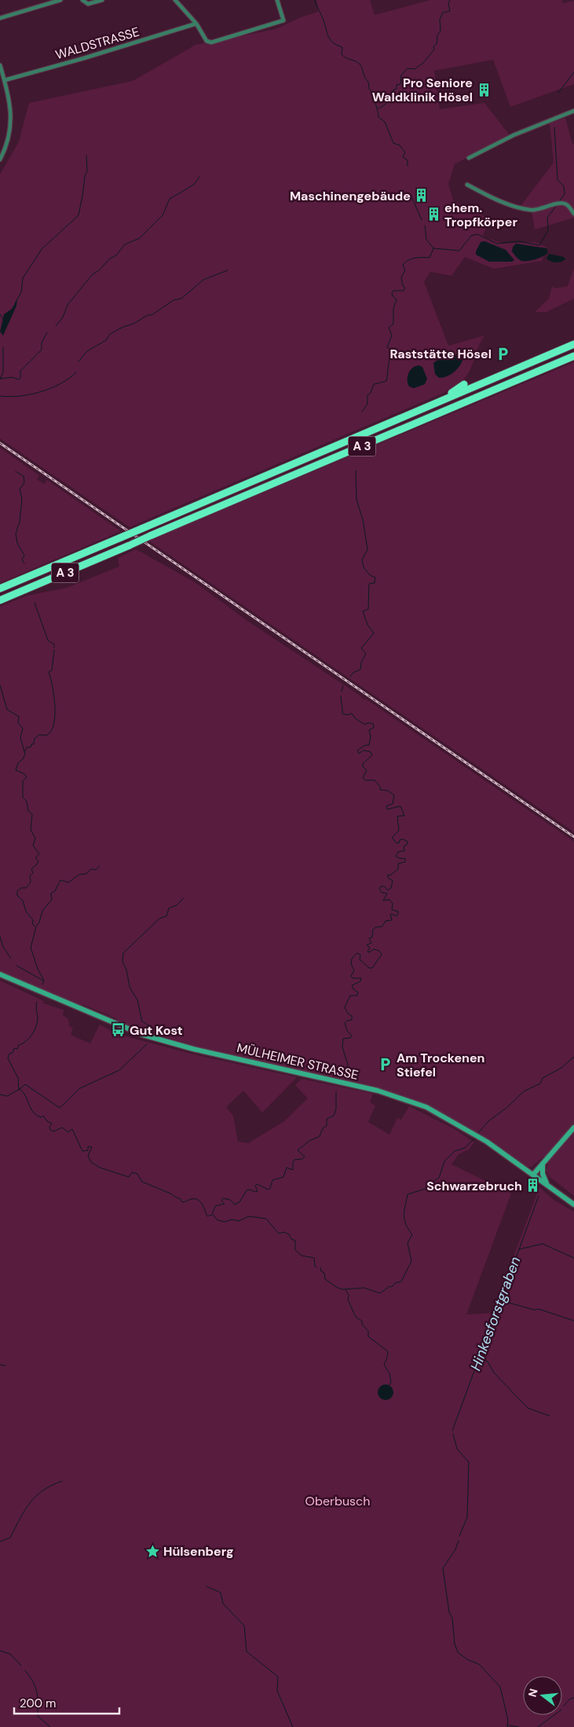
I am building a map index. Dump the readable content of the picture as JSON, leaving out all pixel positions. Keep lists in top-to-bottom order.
{
  "streets": {
    "highway": ["A 3"],
    "main road": ["MÜLHEIMER STRASSE"],
    "street": ["WALDSTRASSE"]
  },
  "water": ["Hinkesforstgraben"],
  "parks": ["Oberbusch"],
  "places": {
    "building": [
      "Pro Seniore Waldklinik Hösel",
      "Maschinengebäude",
      "ehem. Tropfkörper",
      "Schwarzebruch"
    ],
    "parking": ["Raststätte Hösel", "Am Trockenen Stiefel"],
    "bus stop": ["Gut Kost"],
    "place": ["Hülsenberg"]
  },
  "scale_bar": "200 m",
  "north": "left"
}
